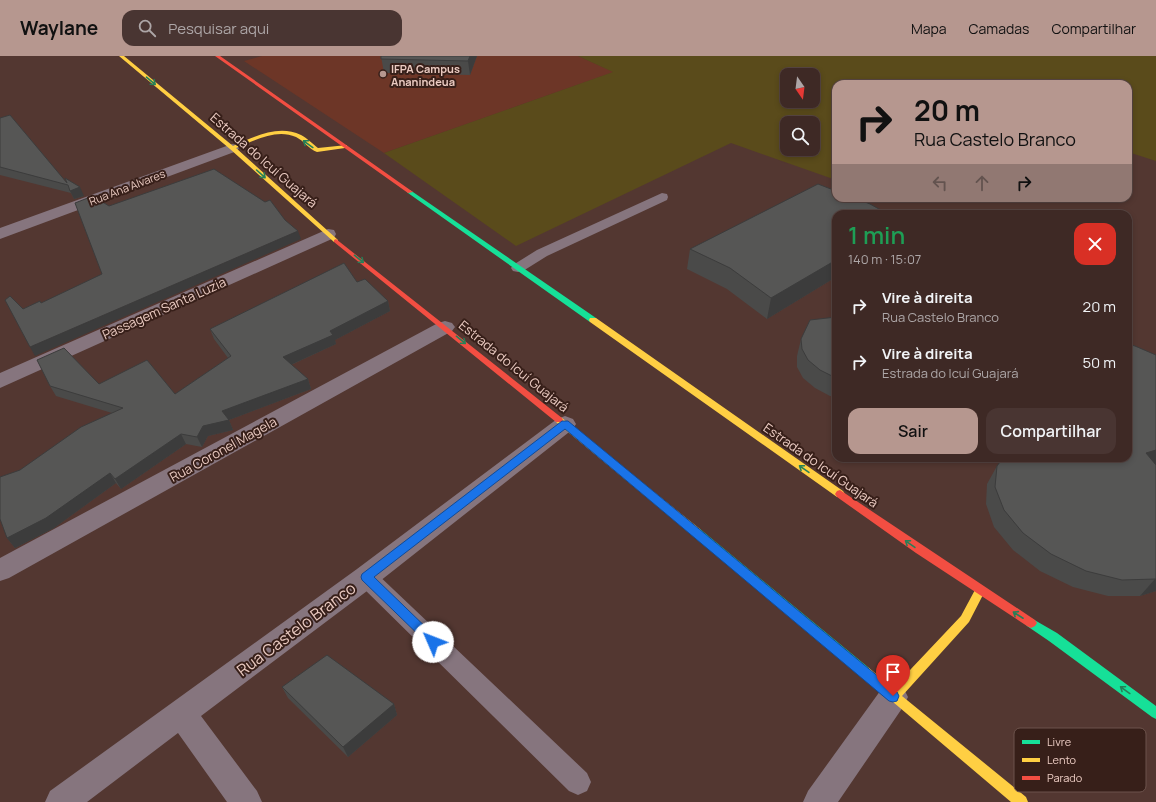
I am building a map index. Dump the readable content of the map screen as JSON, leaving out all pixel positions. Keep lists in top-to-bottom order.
{
  "streets": {
    "main road": ["Estrada do Icuí Guajará"],
    "street": [
      "Rua Ana Alvares",
      "Passagem Santa Luzia",
      "Rua Coronel Magela",
      "Rua Castelo Branco"
    ]
  },
  "crossings": [
    ["Estrada do Icuí Guajará", "Rua Ana Alvares"],
    ["Estrada do Icuí Guajará", "Passagem Santa Luzia"],
    ["Estrada do Icuí Guajará", "Rua Coronel Magela"],
    ["Estrada do Icuí Guajará", "Rua Castelo Branco"]
  ],
  "places": ["IFPA Campus Ananindeua"],
  "legend": ["Livre", "Lento", "Parado"],
  "north": "bottom",
  "page": {
    "header": "Waylane",
    "search": "Pesquisar aqui",
    "nav": ["Mapa", "Camadas", "Compartilhar"],
    "turn": ["20 m", "Rua Castelo Branco"],
    "heading": ["1 min", "140 m · 15:07"],
    "list": [
      {
        "name": "Vire à direita",
        "note": "Rua Castelo Branco",
        "value": "20 m"
      },
      {
        "name": "Vire à direita",
        "note": "Estrada do Icuí Guajará",
        "value": "50 m"
      }
    ],
    "buttons": ["Sair", "Compartilhar"]
  }
}
